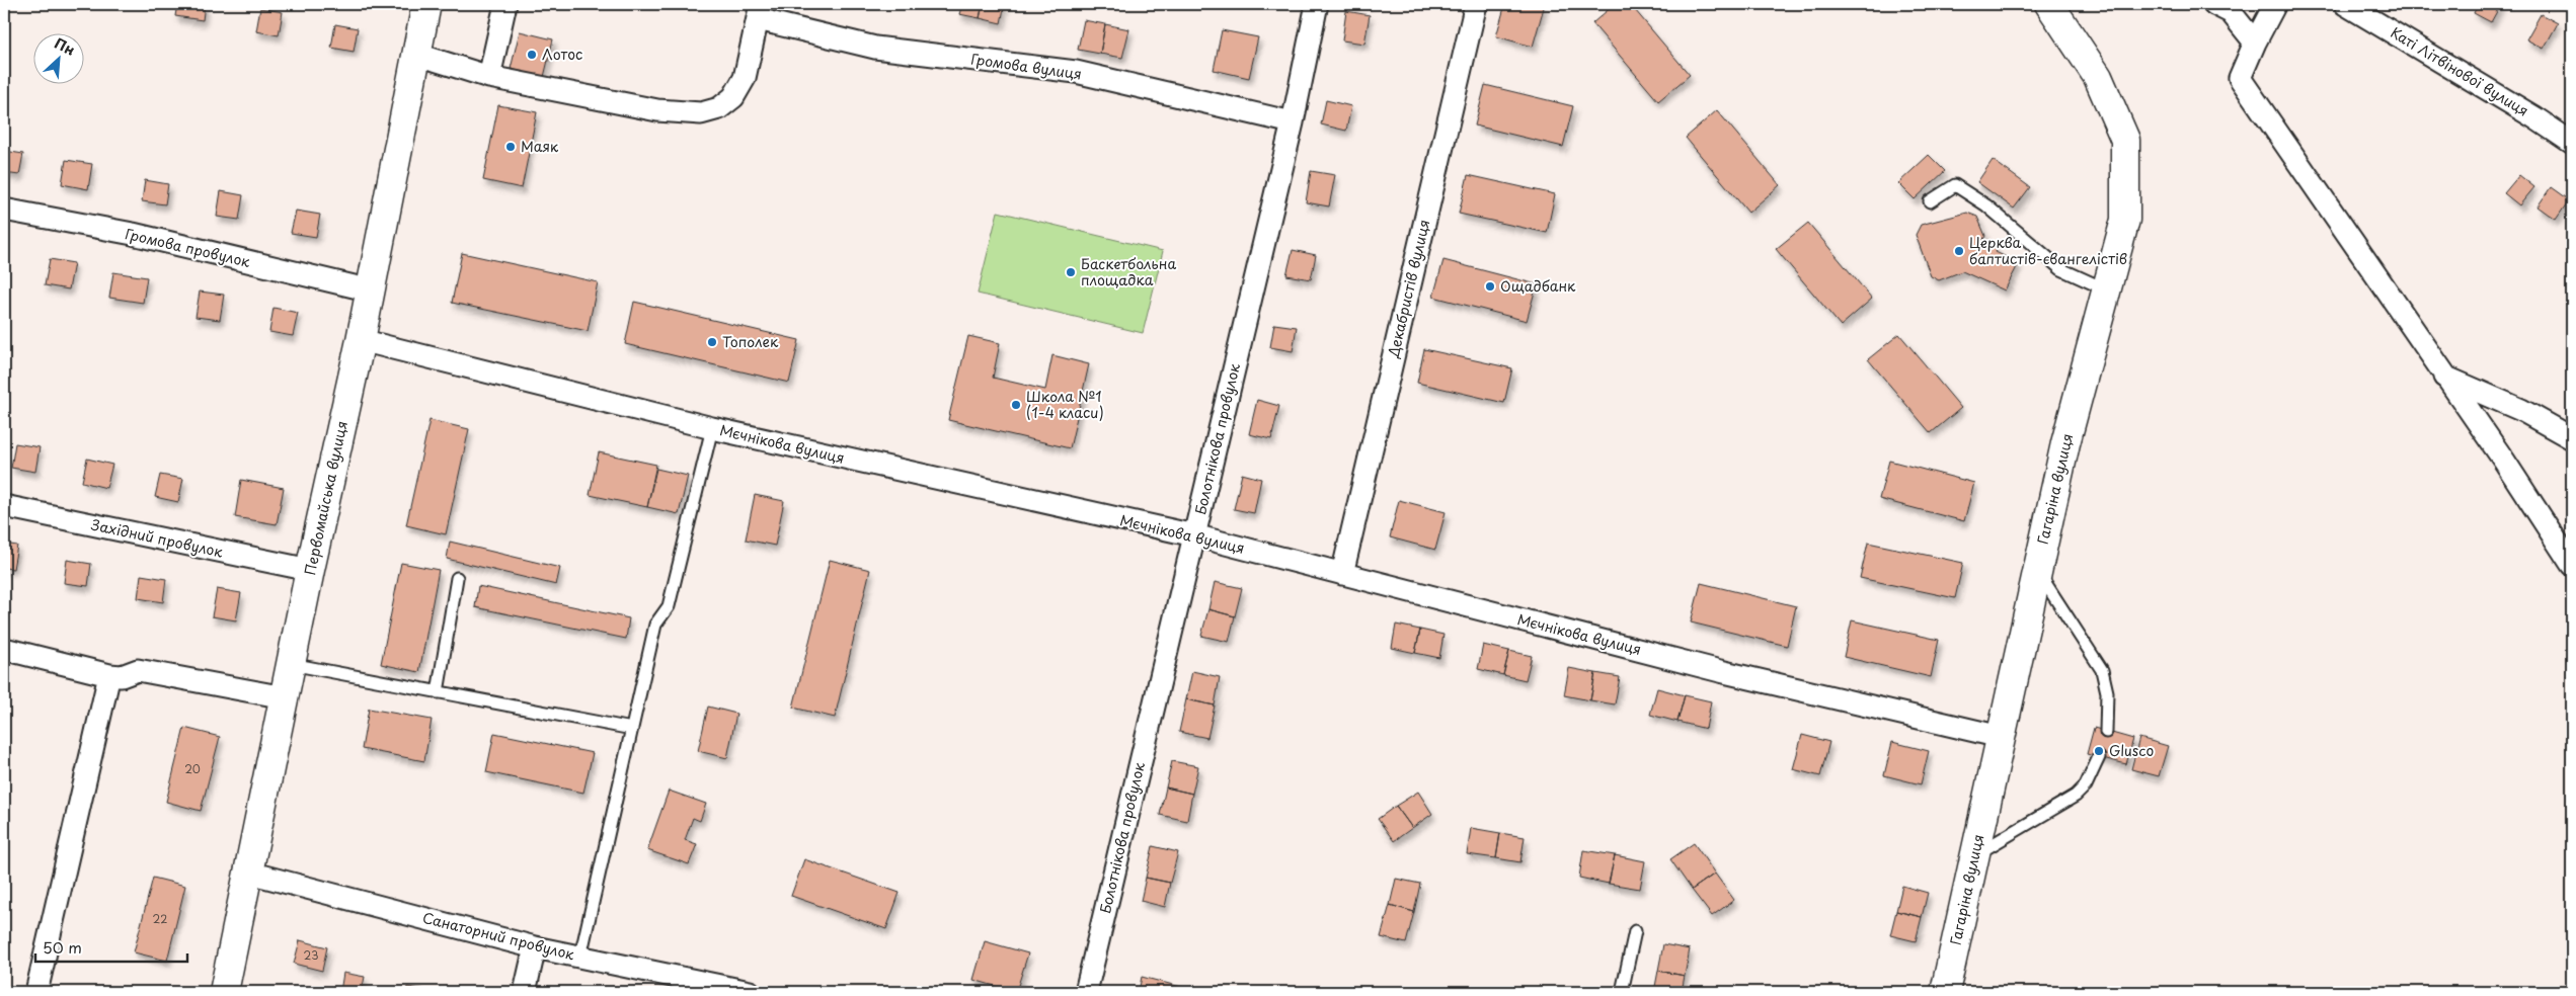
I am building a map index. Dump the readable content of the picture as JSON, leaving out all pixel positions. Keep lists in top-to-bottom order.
{
  "streets": {
    "main road": ["Гагаріна вулиця", "Первомайська вулиця"],
    "street": [
      "Громова вулиця",
      "Каті Літвінової вулиця",
      "Громова провулок",
      "Декабристів вулиця",
      "Болотнікова провулок",
      "Мєчнікова вулиця",
      "Західний провулок",
      "Санаторний провулок"
    ]
  },
  "crossings": [
    ["Громова вулиця", "Болотнікова провулок"],
    ["Громова провулок", "Первомайська вулиця"],
    ["Декабристів вулиця", "Мєчнікова вулиця"],
    ["Болотнікова провулок", "Мєчнікова вулиця"],
    ["Мєчнікова вулиця", "Гагаріна вулиця"],
    ["Мєчнікова вулиця", "Первомайська вулиця"],
    ["Первомайська вулиця", "Західний провулок"],
    ["Первомайська вулиця", "Санаторний провулок"]
  ],
  "places": [
    "Лотос",
    "Маяк",
    "Церква баптистів-євангелістів",
    "Баскетбольна площадка",
    "Ощадбанк",
    "Тополек",
    "Школа №1 (1-4 класи)",
    "Glusco"
  ],
  "house_numbers": ["20", "22", "23"],
  "scale_bar": "50 m",
  "north": "top right"
}
